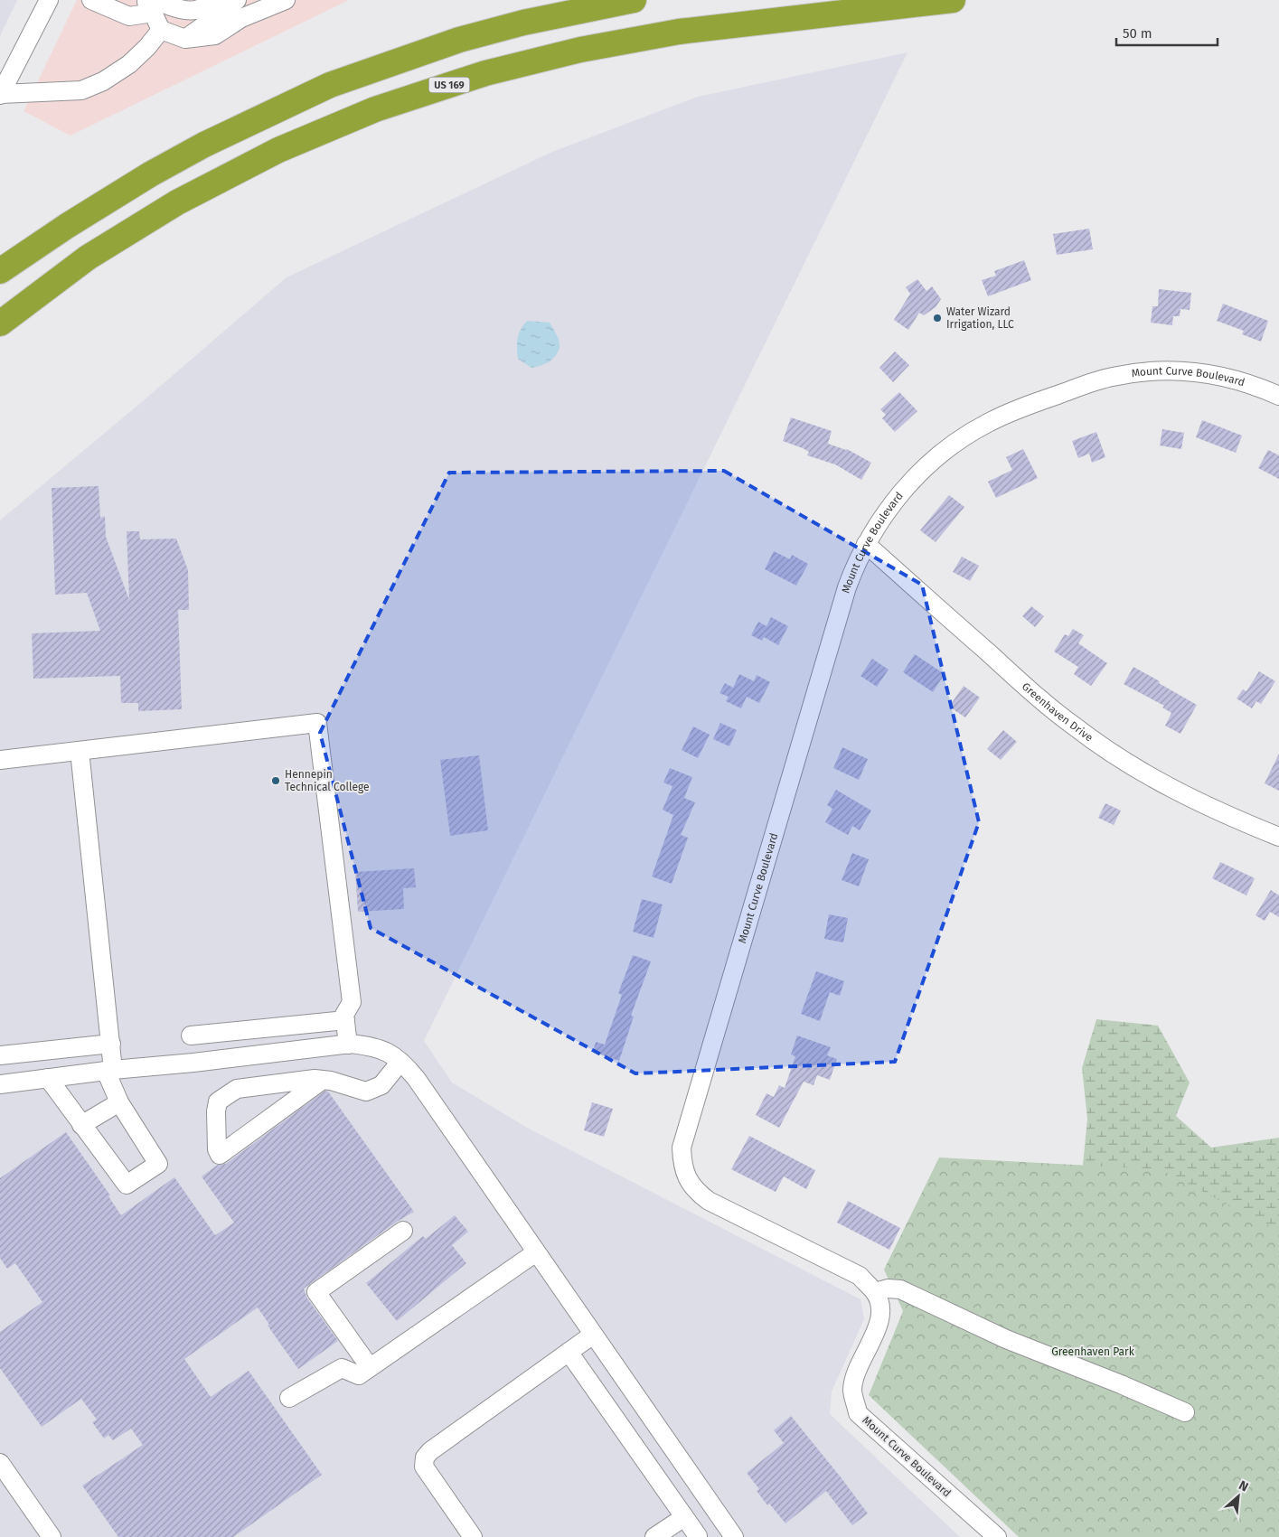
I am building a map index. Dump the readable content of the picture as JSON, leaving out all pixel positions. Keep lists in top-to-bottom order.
{
  "streets": {
    "highway": ["US 169"],
    "street": ["Mount Curve Boulevard", "Greenhaven Drive"]
  },
  "crossings": [
    ["Mount Curve Boulevard", "Greenhaven Drive"]
  ],
  "parks": ["Greenhaven Park"],
  "places": ["Water Wizard Irrigation, LLC", "Hennepin Technical College"],
  "scale_bar": "50 m",
  "north": "top right"
}
